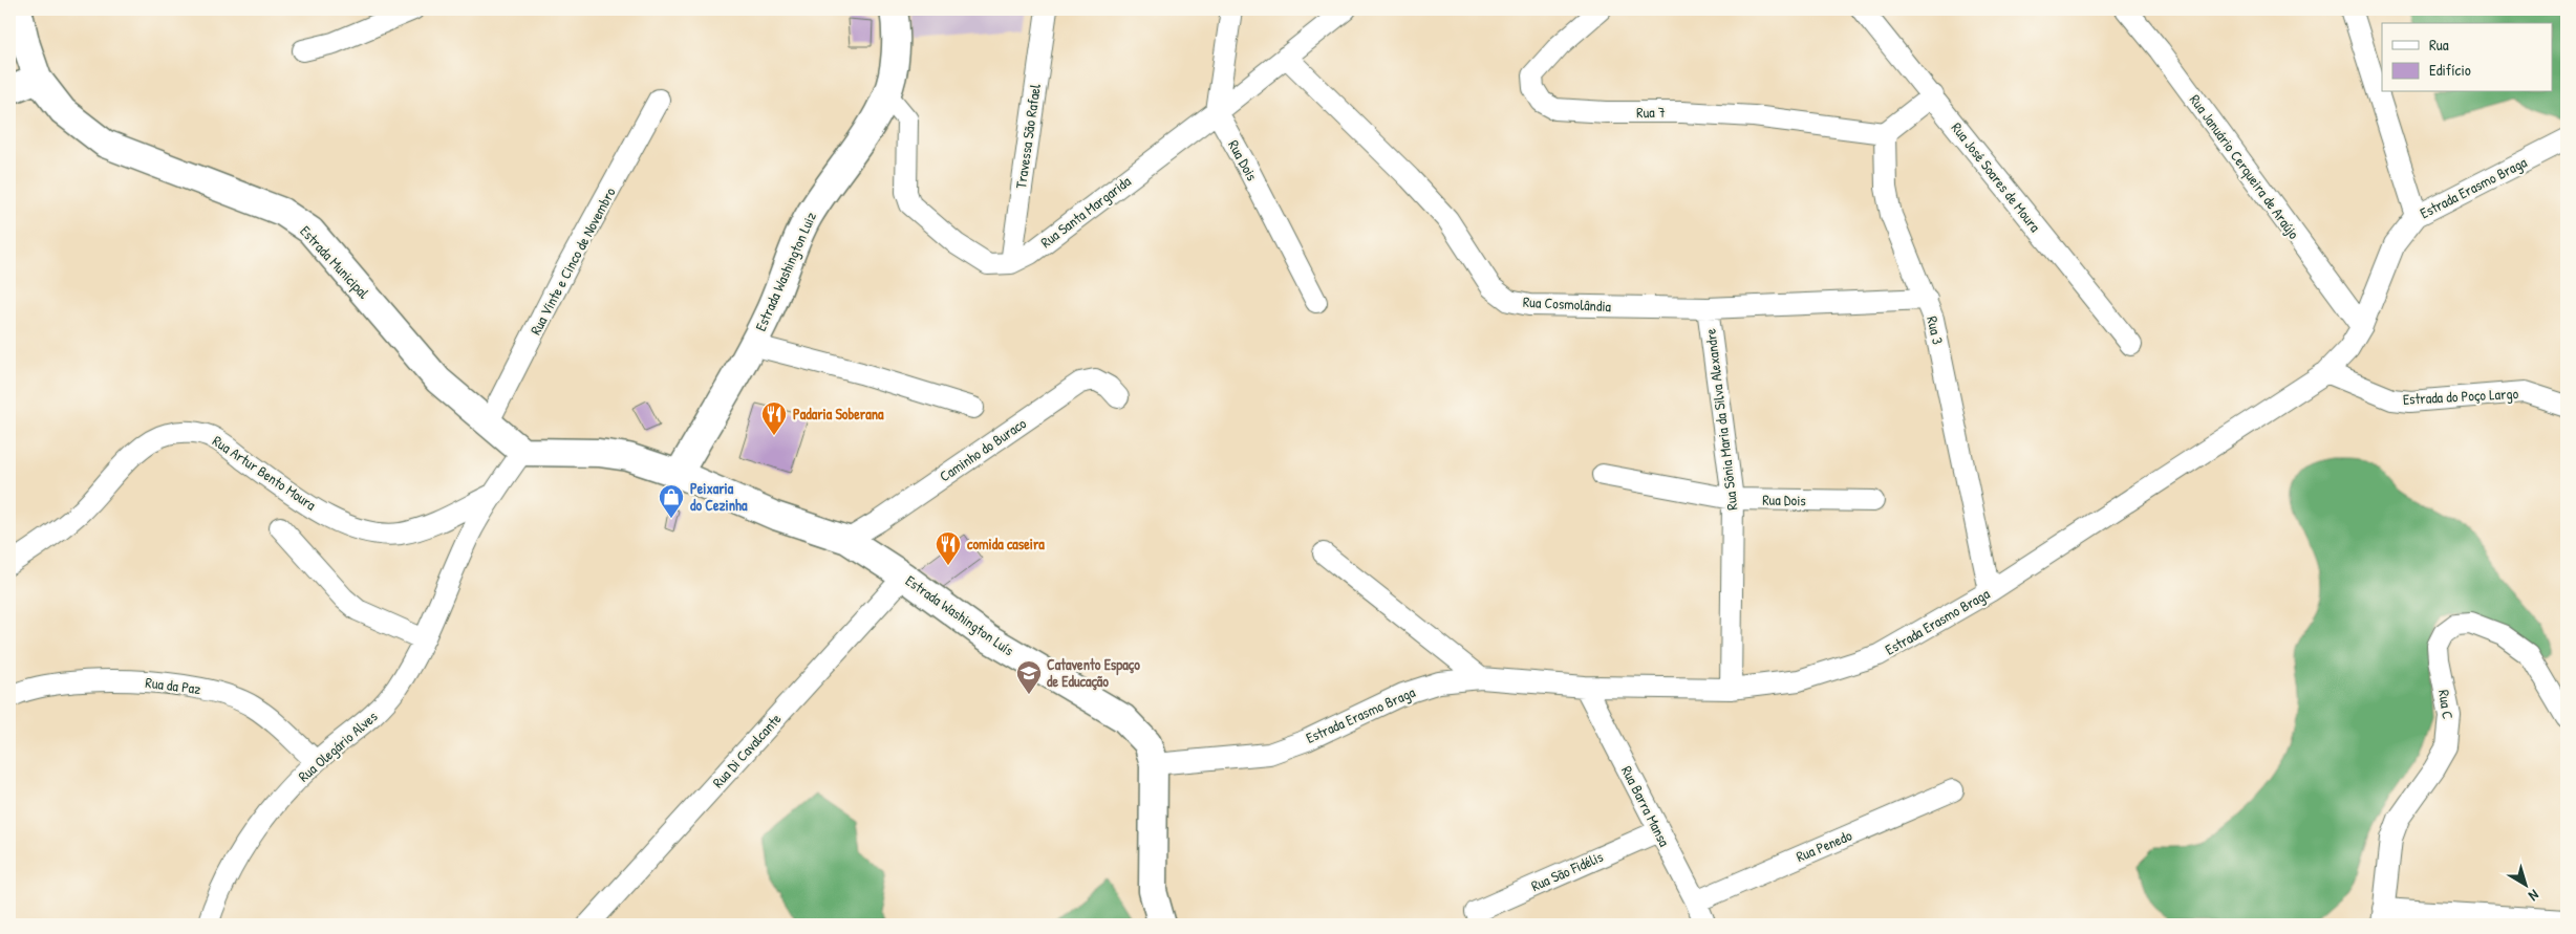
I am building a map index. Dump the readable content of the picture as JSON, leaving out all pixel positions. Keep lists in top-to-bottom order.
{
  "streets": {
    "street": [
      "Rua 7",
      "Travessa São Rafael",
      "Rua Dois",
      "Rua Januário Cerqueira de Araújo",
      "Rua José Soares de Moura",
      "Estrada Erasmo Braga",
      "Rua Santa Margarida",
      "Rua Vinte e Cinco de Novembro",
      "Estrada Municipal",
      "Estrada Washington Luiz",
      "Rua Cosmolândia",
      "Rua 3",
      "Estrada do Poço Largo",
      "Rua Sônia Maria da Silva Alexandre",
      "Caminho do Buraco",
      "Rua Artur Bento Moura",
      "Estrada Washington Luís",
      "Rua da Paz",
      "Rua C",
      "Rua Olegário Alves",
      "Rua Di Cavalcante",
      "Rua Barra Mansa",
      "Rua Penedo",
      "Rua São Fidélis"
    ]
  },
  "crossings": [
    ["Rua 7", "Rua 3"],
    ["Travessa São Rafael", "Rua Santa Margarida"],
    ["Rua Dois", "Rua Santa Margarida"],
    ["Rua Dois", "Rua Sônia Maria da Silva Alexandre"],
    ["Rua Januário Cerqueira de Araújo", "Estrada Erasmo Braga"],
    ["Estrada Erasmo Braga", "Rua 3"],
    ["Estrada Erasmo Braga", "Estrada do Poço Largo"],
    ["Estrada Erasmo Braga", "Rua Sônia Maria da Silva Alexandre"],
    ["Estrada Erasmo Braga", "Estrada Washington Luís"],
    ["Estrada Erasmo Braga", "Rua Barra Mansa"],
    ["Rua Santa Margarida", "Estrada Washington Luiz"],
    ["Rua Santa Margarida", "Rua Cosmolândia"],
    ["Rua Vinte e Cinco de Novembro", "Estrada Municipal"],
    ["Estrada Municipal", "Rua Olegário Alves"],
    ["Estrada Washington Luiz", "Estrada Washington Luís"],
    ["Rua Cosmolândia", "Rua 3"],
    ["Rua Cosmolândia", "Rua Sônia Maria da Silva Alexandre"],
    ["Caminho do Buraco", "Estrada Washington Luís"],
    ["Rua Artur Bento Moura", "Rua Olegário Alves"],
    ["Estrada Washington Luís", "Rua Di Cavalcante"],
    ["Rua da Paz", "Rua Olegário Alves"],
    ["Rua Barra Mansa", "Rua Penedo"],
    ["Rua Barra Mansa", "Rua São Fidélis"]
  ],
  "places": {
    "restaurant": ["Padaria Soberana", "comida caseira"],
    "shop": ["Peixaria do Cezinha"],
    "school or university": ["Catavento Espaço de Educação"]
  },
  "legend": ["Rua", "Edifício"],
  "north": "bottom right"
}
